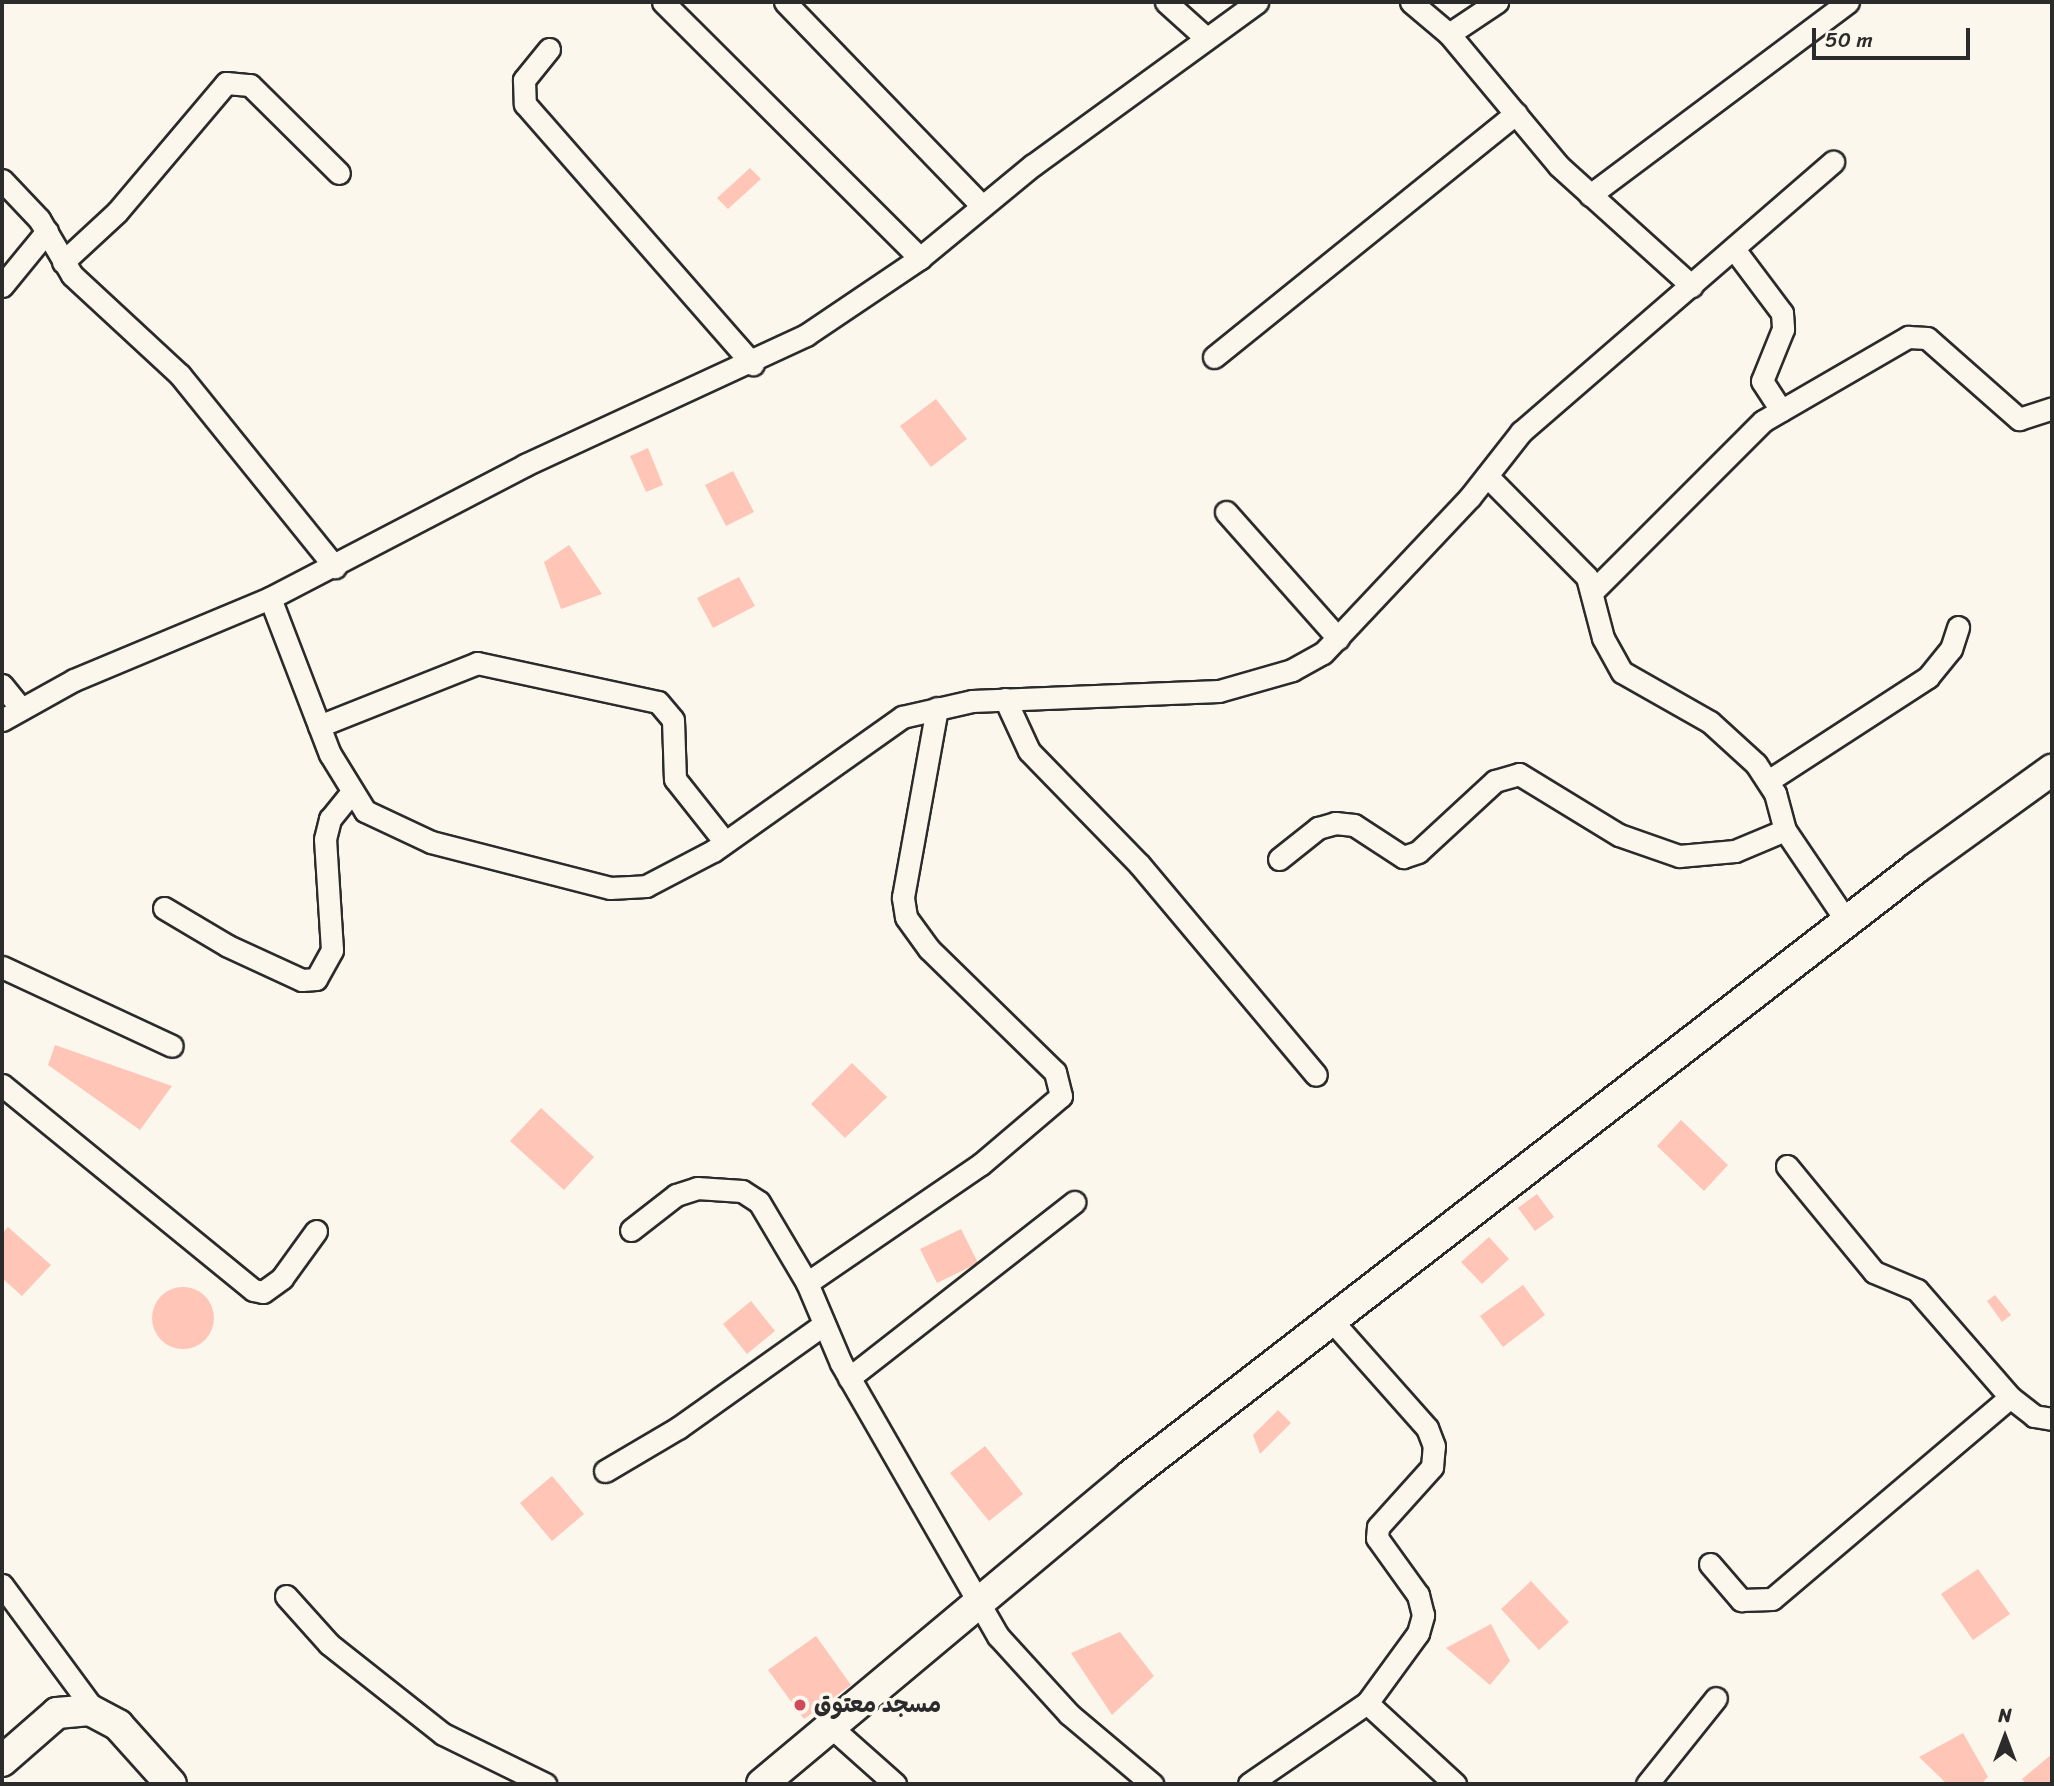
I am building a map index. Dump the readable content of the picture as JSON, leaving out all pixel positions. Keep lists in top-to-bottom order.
{
  "places": ["مسجد معتوق"],
  "scale_bar": "50 m",
  "north": "top"
}
